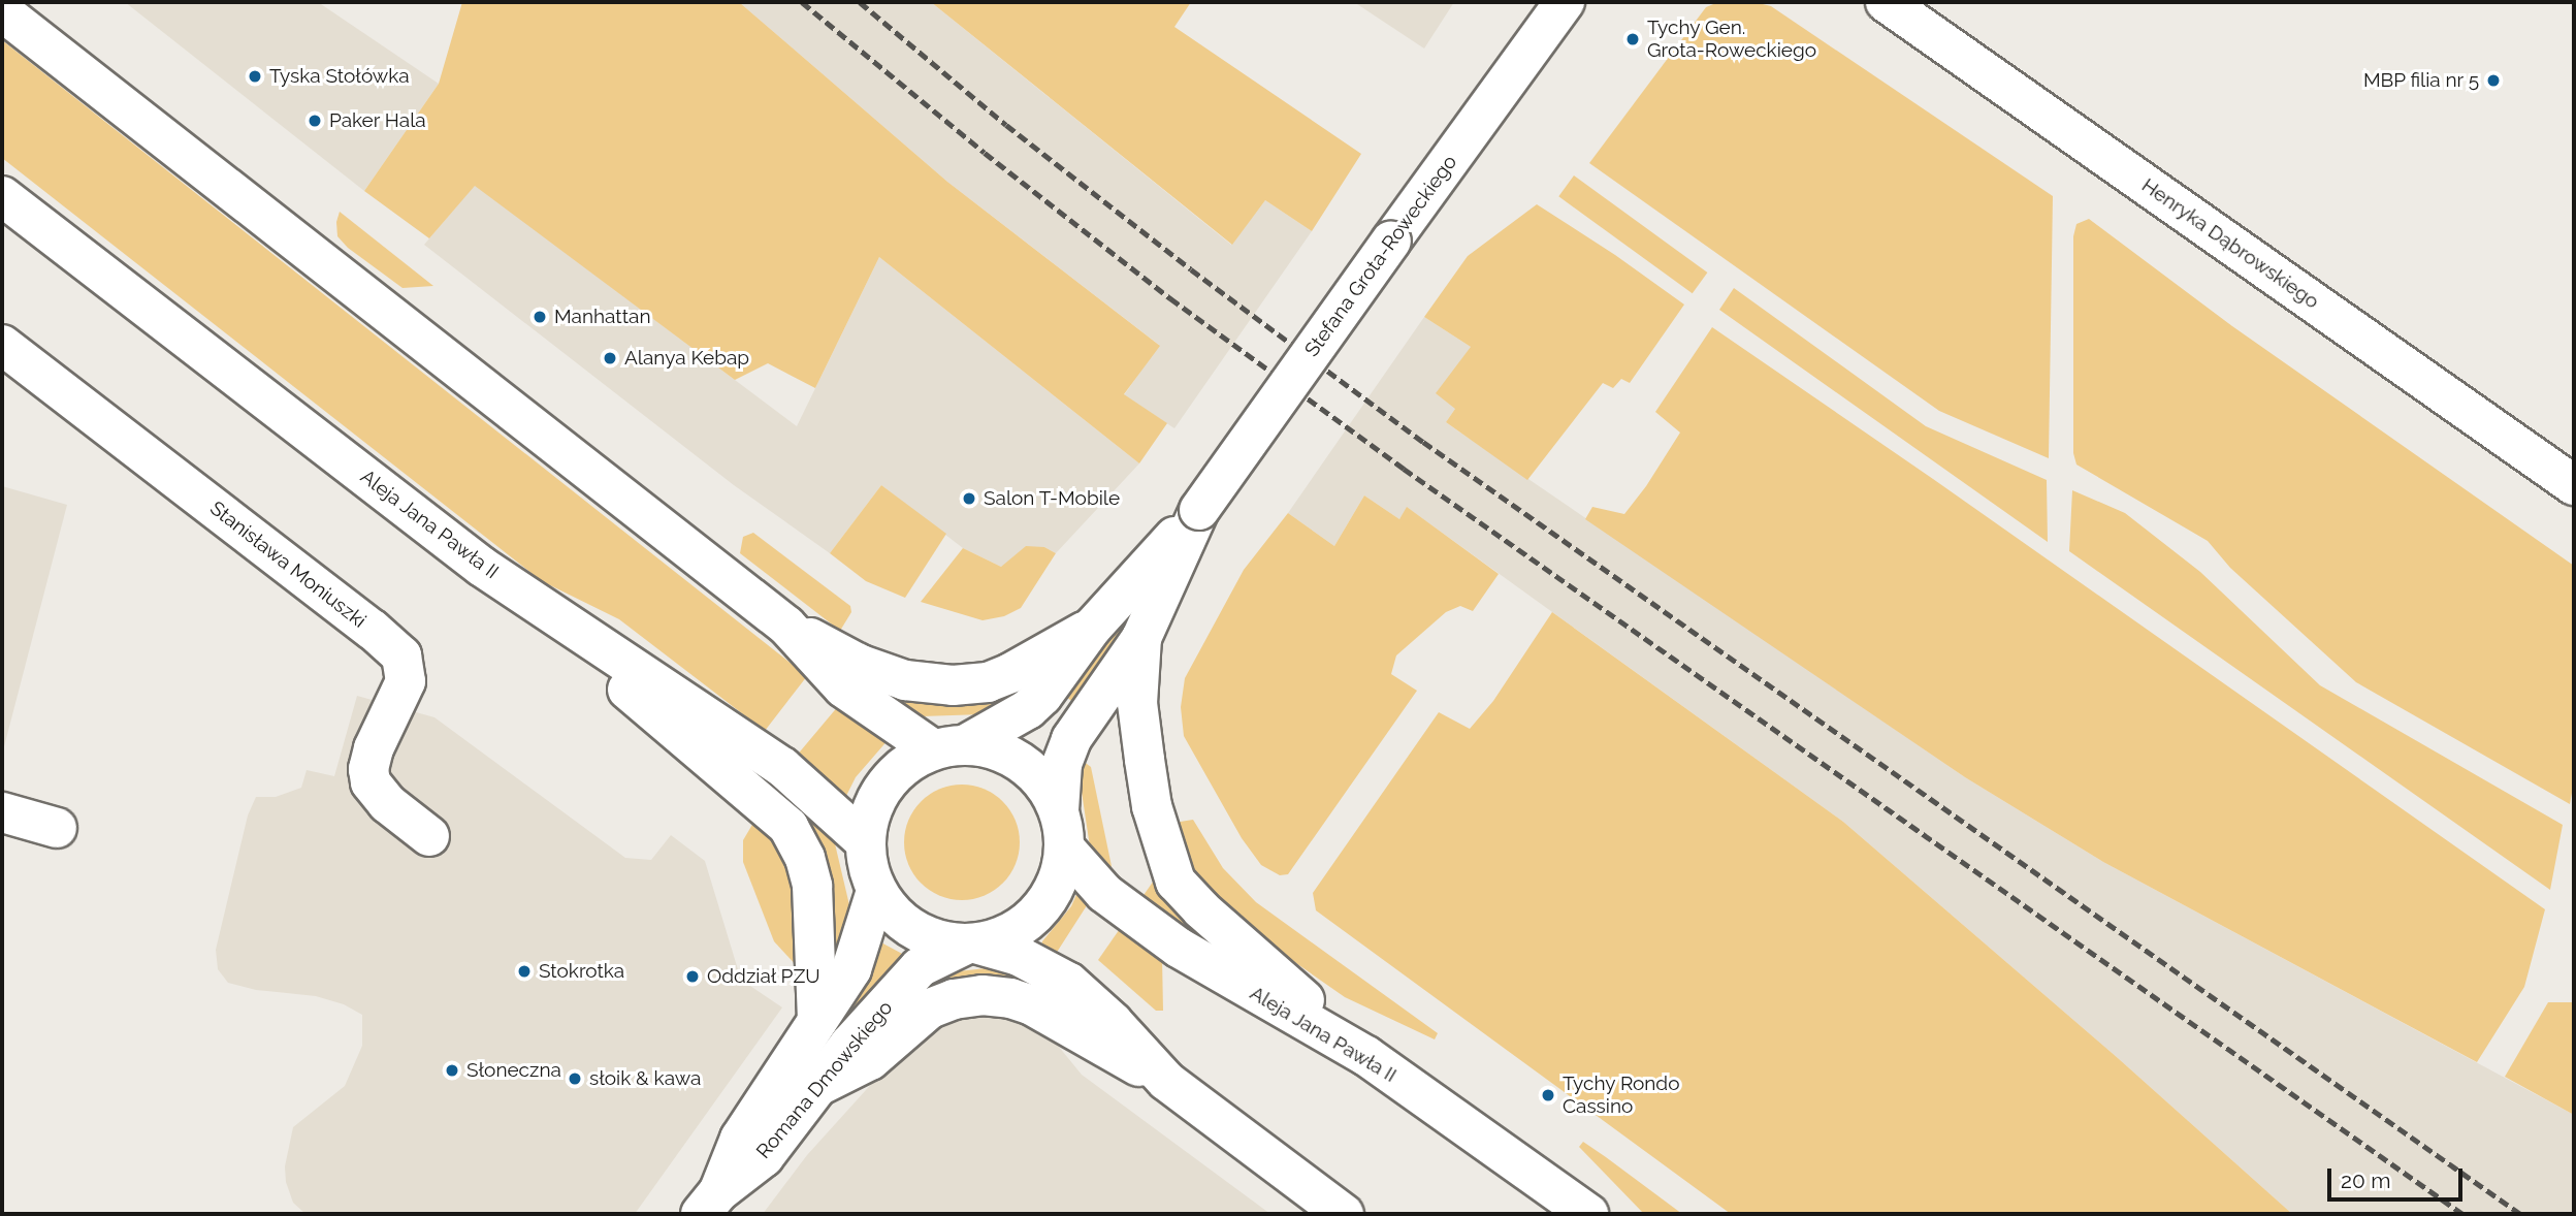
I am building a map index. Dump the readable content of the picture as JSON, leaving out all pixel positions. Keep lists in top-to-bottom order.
{
  "streets": {
    "street": [
      "Henryka Dąbrowskiego",
      "Stefana Grota-Roweckiego",
      "Aleja Jana Pawła II",
      "Stanisława Moniuszki",
      "Romana Dmowskiego"
    ]
  },
  "crossings": [
    ["Stefana Grota-Roweckiego", "Aleja Jana Pawła II"],
    ["Stefana Grota-Roweckiego", "Romana Dmowskiego"],
    ["Aleja Jana Pawła II", "Romana Dmowskiego"]
  ],
  "places": [
    "Tychy Gen. Grota-Roweckiego",
    "Tyska Stołówka",
    "MBP filia nr 5",
    "Paker Hala",
    "Manhattan",
    "Alanya Kebap",
    "Salon T-Mobile",
    "Stokrotka",
    "Oddział PZU",
    "Słoneczna",
    "słoik & kawa",
    "Tychy Rondo Cassino"
  ],
  "scale_bar": "20 m"
}
